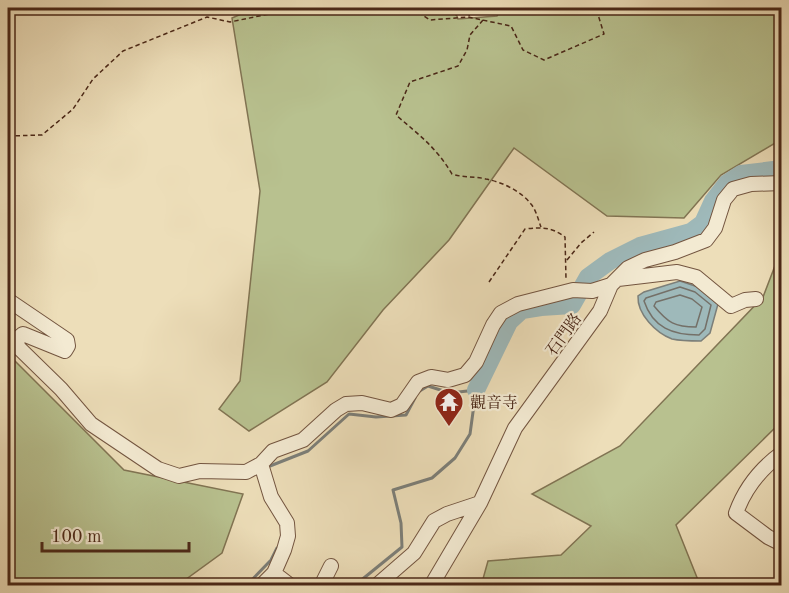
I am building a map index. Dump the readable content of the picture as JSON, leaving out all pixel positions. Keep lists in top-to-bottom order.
{
  "streets": {
    "street": ["石門路"]
  },
  "places": {
    "temple": ["觀音寺"]
  },
  "scale_bar": "100 m"
}
